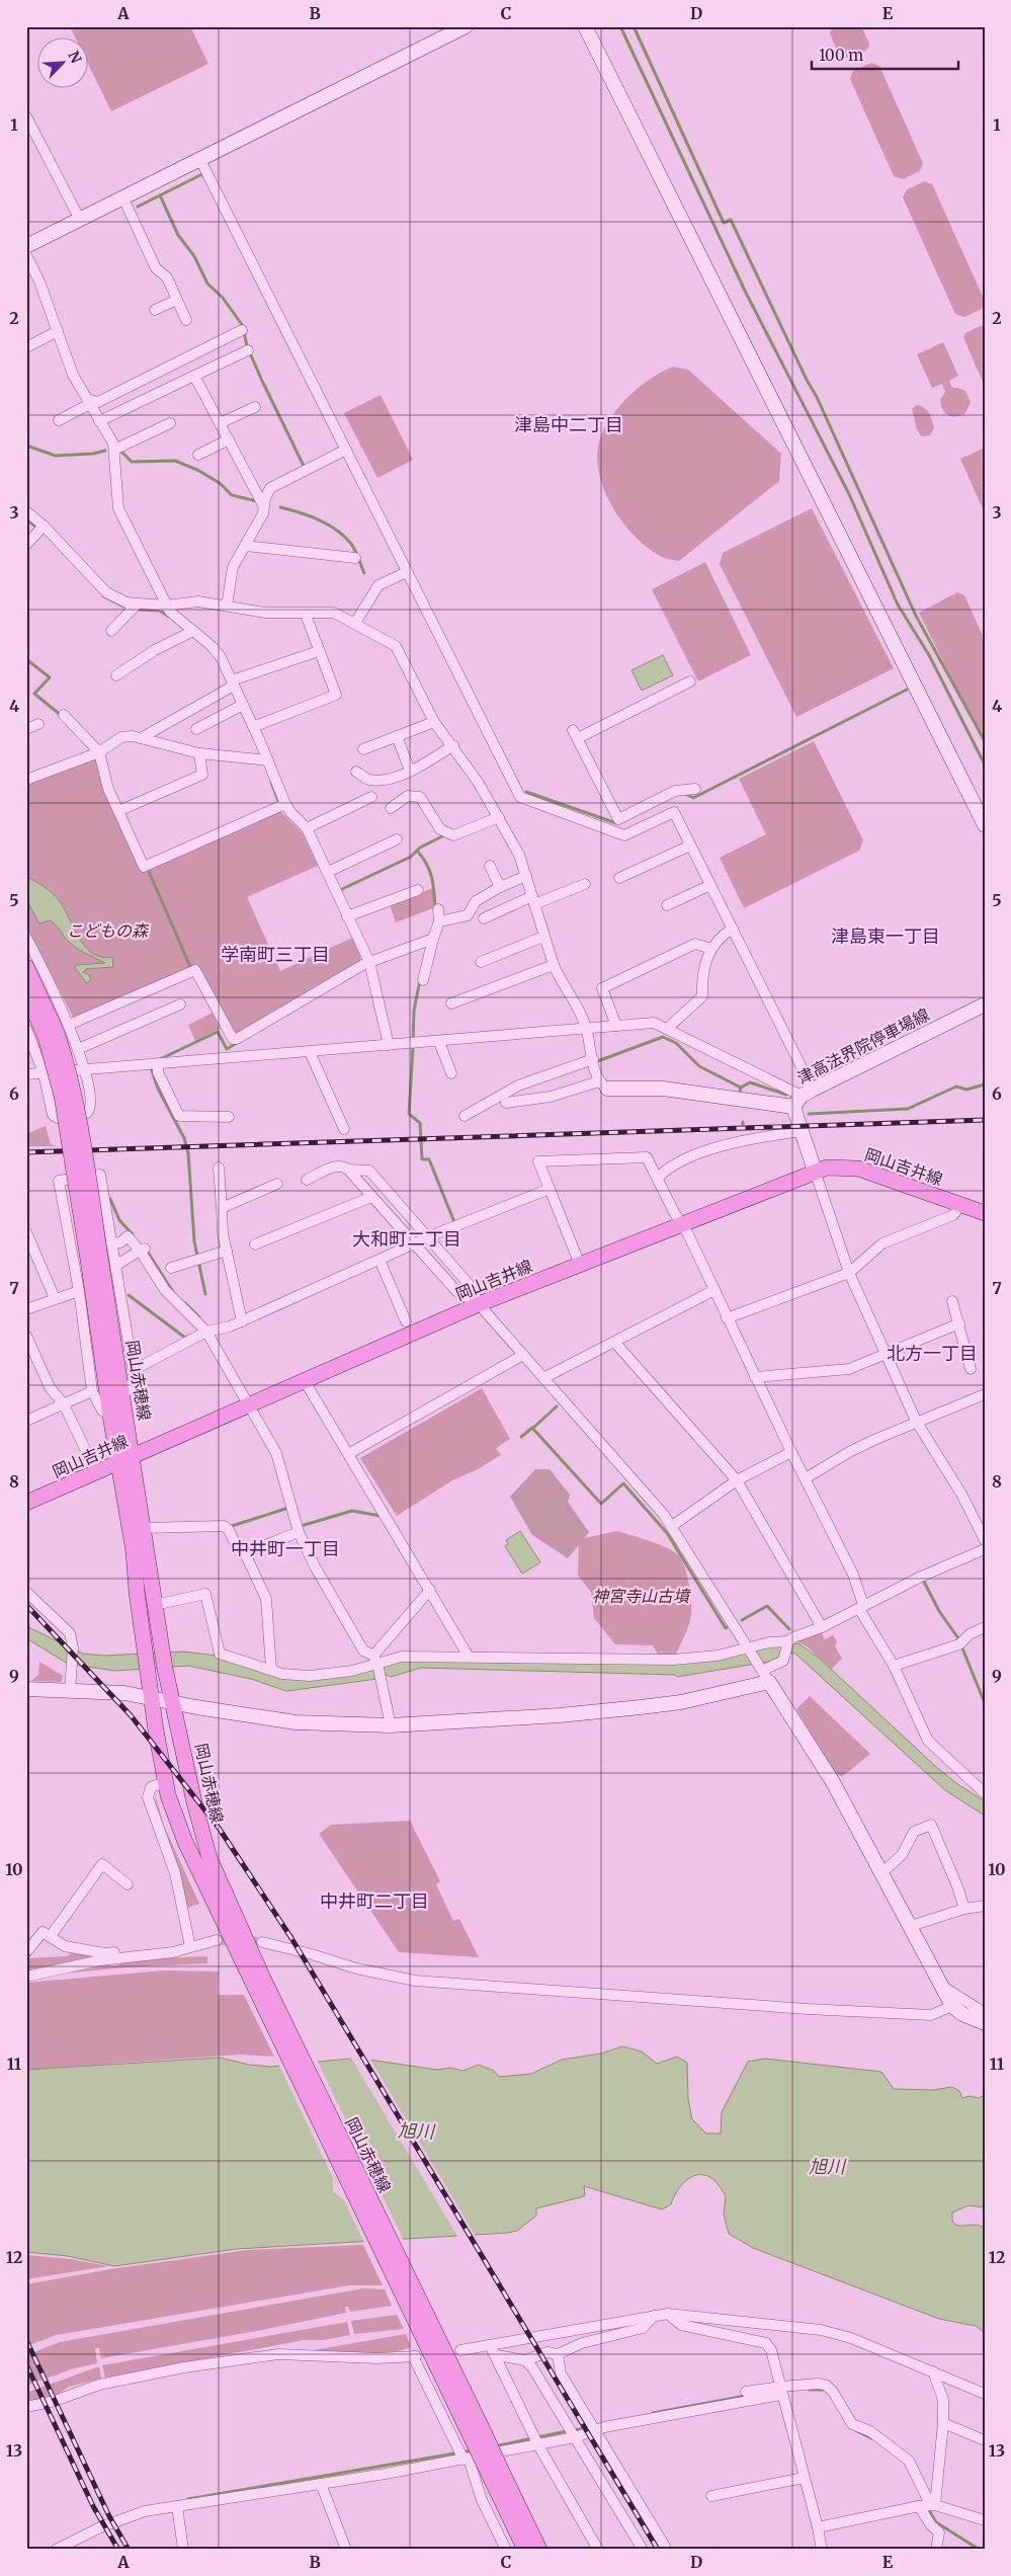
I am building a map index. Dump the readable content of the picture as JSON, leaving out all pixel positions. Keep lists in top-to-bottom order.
{
  "streets": {
    "main road": ["岡山吉井線", "岡山赤穂線"],
    "street": ["津高法界院停車場線"]
  },
  "crossings": [
    ["岡山吉井線", "岡山赤穂線"]
  ],
  "districts": [
    "津島中二丁目",
    "津島東一丁目",
    "学南町三丁目",
    "大和町二丁目",
    "北方一丁目",
    "中井町一丁目",
    "中井町二丁目"
  ],
  "water": ["旭川"],
  "parks": ["こどもの森", "神宮寺山古墳"],
  "scale_bar": "100 m",
  "north": "top right",
  "grid": {
    "columns": [
      "A",
      "B",
      "C",
      "D",
      "E"
    ],
    "rows": [
      "1",
      "2",
      "3",
      "4",
      "5",
      "6",
      "7",
      "8",
      "9",
      "10",
      "11",
      "12",
      "13"
    ]
  }
}
